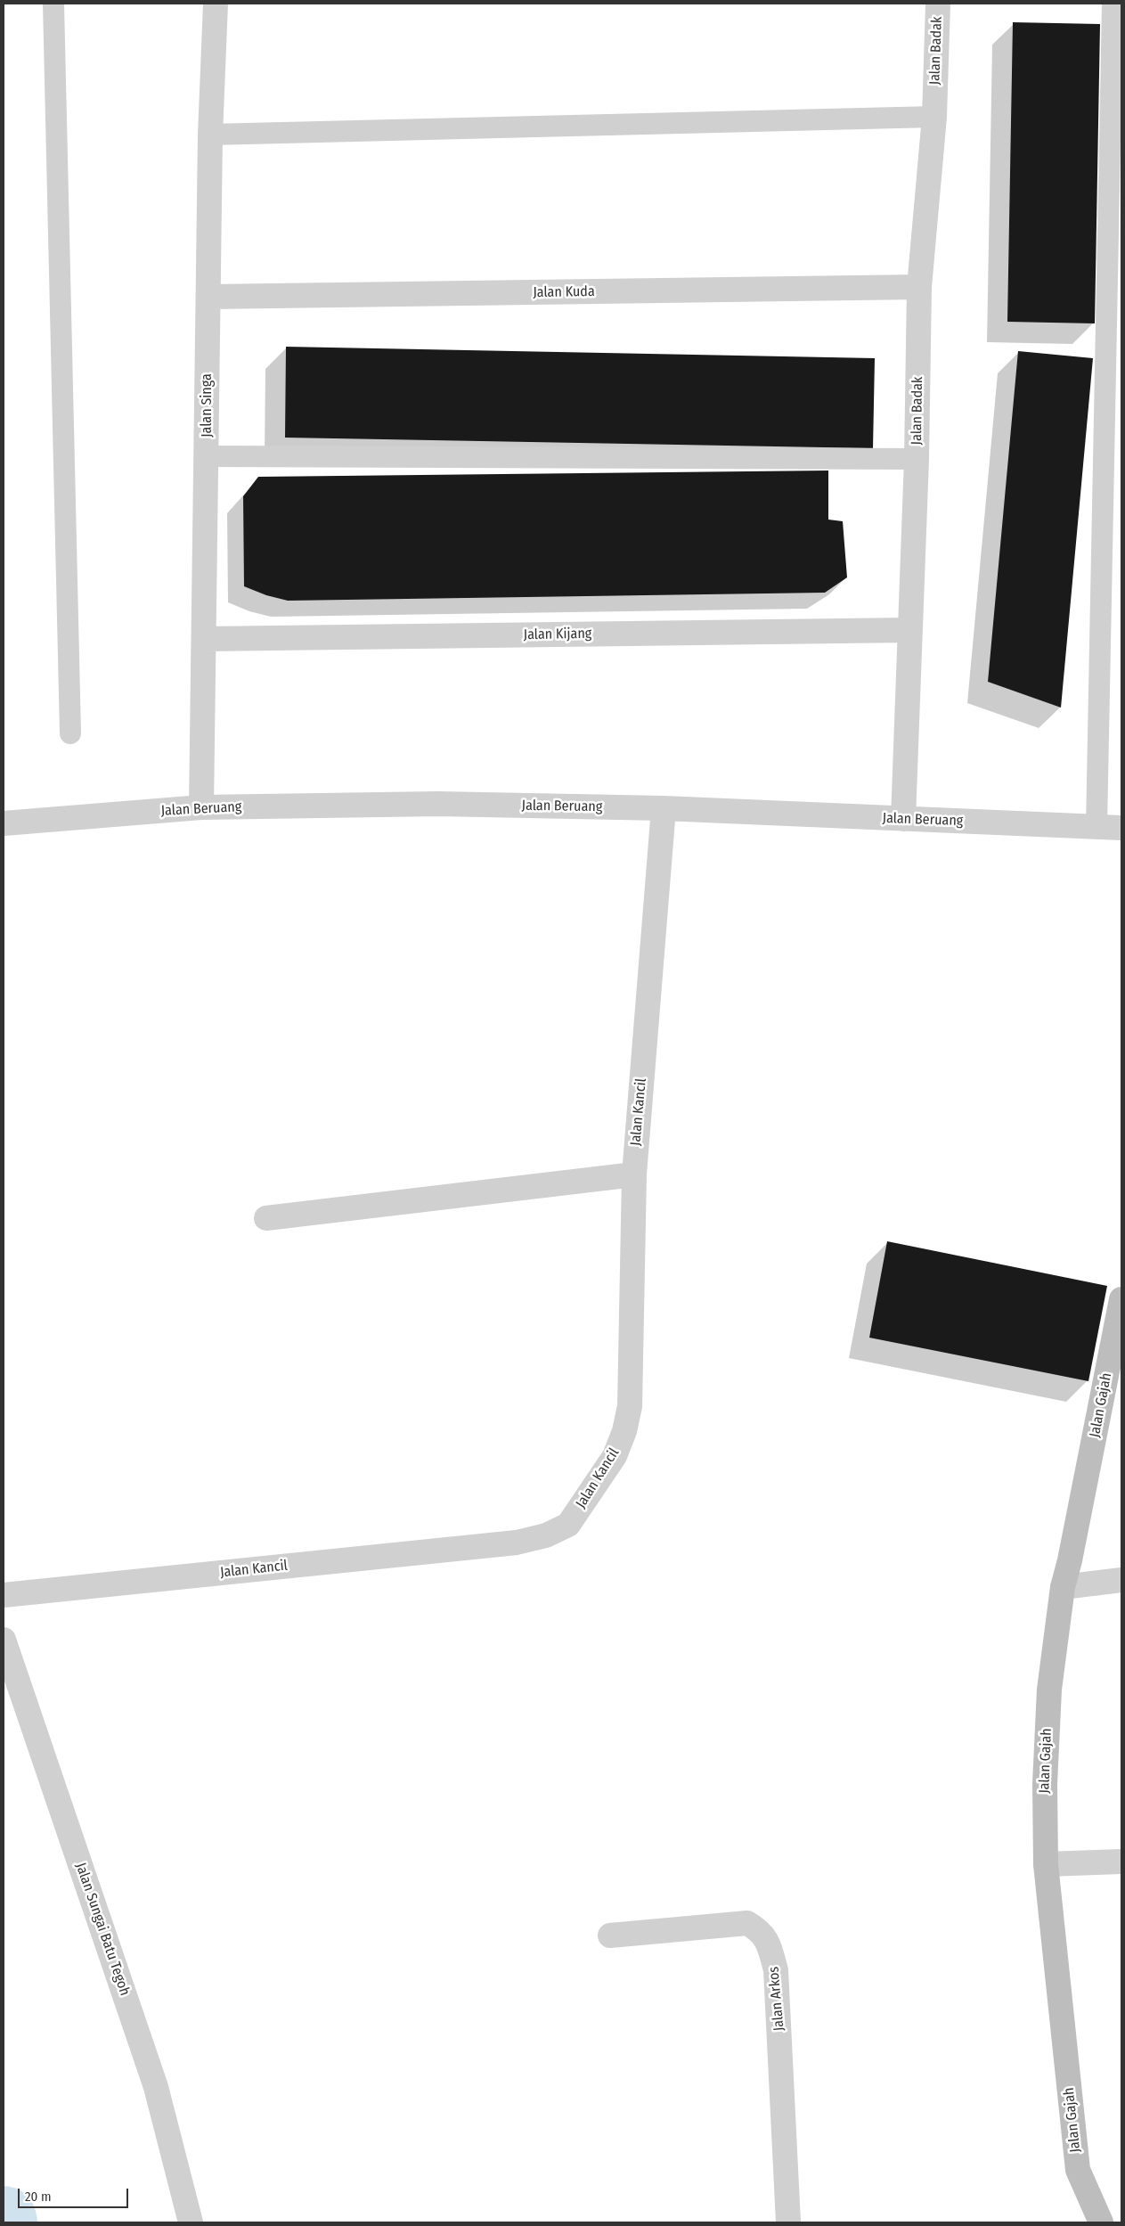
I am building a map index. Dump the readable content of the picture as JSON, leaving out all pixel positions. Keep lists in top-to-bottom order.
{
  "streets": {
    "main road": ["Jalan Gajah"],
    "street": [
      "Jalan Badak",
      "Jalan Kuda",
      "Jalan Singa",
      "Jalan Kijang",
      "Jalan Beruang",
      "Jalan Kancil",
      "Jalan Sungai Batu Tegoh",
      "Jalan Arkos"
    ]
  },
  "crossings": [
    ["Jalan Badak", "Jalan Kuda"],
    ["Jalan Badak", "Jalan Kijang"],
    ["Jalan Badak", "Jalan Beruang"],
    ["Jalan Kuda", "Jalan Singa"],
    ["Jalan Singa", "Jalan Kijang"],
    ["Jalan Singa", "Jalan Beruang"],
    ["Jalan Beruang", "Jalan Kancil"]
  ],
  "scale_bar": "20 m"
}
